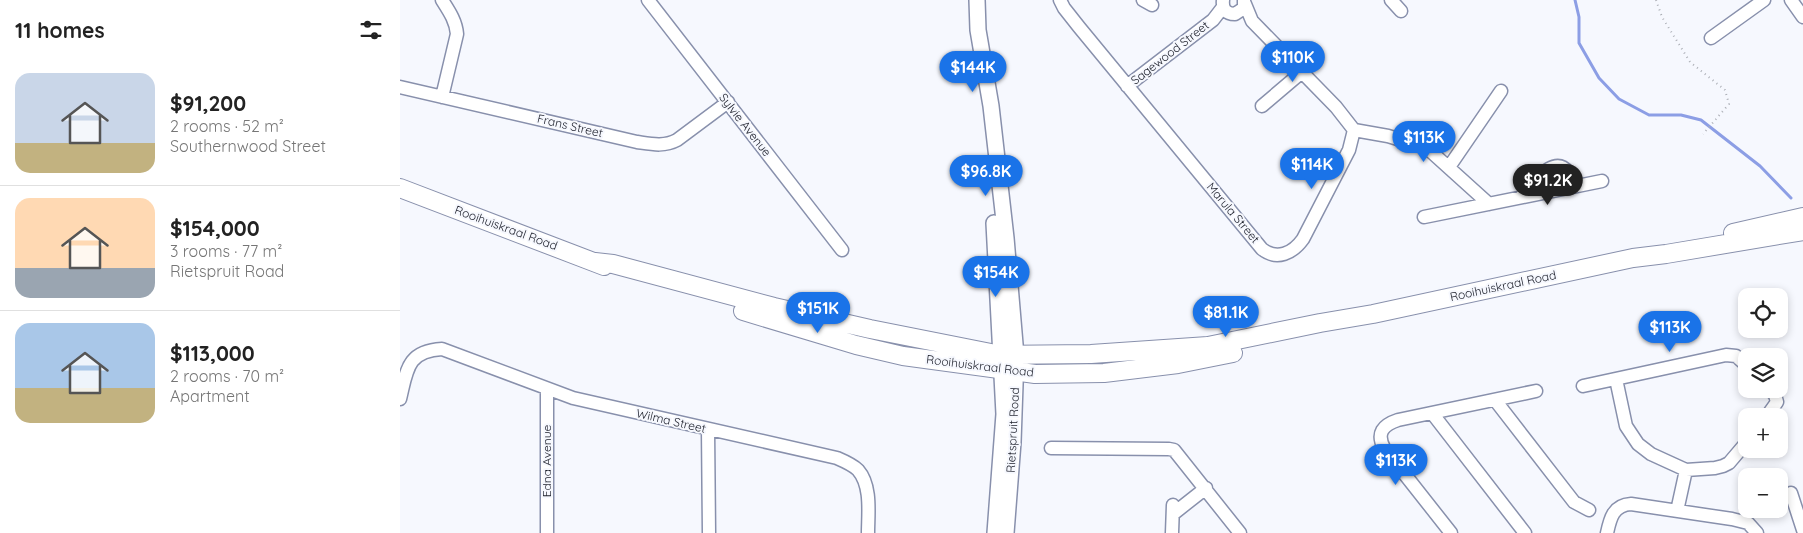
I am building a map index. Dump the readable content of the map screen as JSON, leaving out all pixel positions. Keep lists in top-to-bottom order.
{
  "streets": {
    "main road": ["Rooihuiskraal Road"],
    "street": [
      "Sagewood Street",
      "Sylvie Avenue",
      "Frans Street",
      "Marula Street",
      "Wilma Street",
      "Rietspruit Road",
      "Edna Avenue"
    ]
  },
  "crossings": [
    ["Sagewood Street", "Marula Street"],
    ["Sylvie Avenue", "Frans Street"],
    ["Rooihuiskraal Road", "Rietspruit Road"],
    ["Wilma Street", "Edna Avenue"]
  ],
  "page": {
    "heading": "11 homes",
    "price": [
      "$110K",
      "$144K",
      "$113K",
      "$114K",
      "$96.8K",
      "$91.2K",
      "$154K",
      "$151K",
      "$81.1K",
      "$113K",
      "$113K"
    ],
    "list": [
      {
        "name": "$91,200",
        "note": "2 rooms · 52 m² · Southernwood Street"
      },
      {
        "name": "$154,000",
        "note": "3 rooms · 77 m² · Rietspruit Road"
      },
      {
        "name": "$113,000",
        "note": "2 rooms · 70 m² · Apartment"
      }
    ],
    "map_buttons": ["+", "−"]
  }
}
